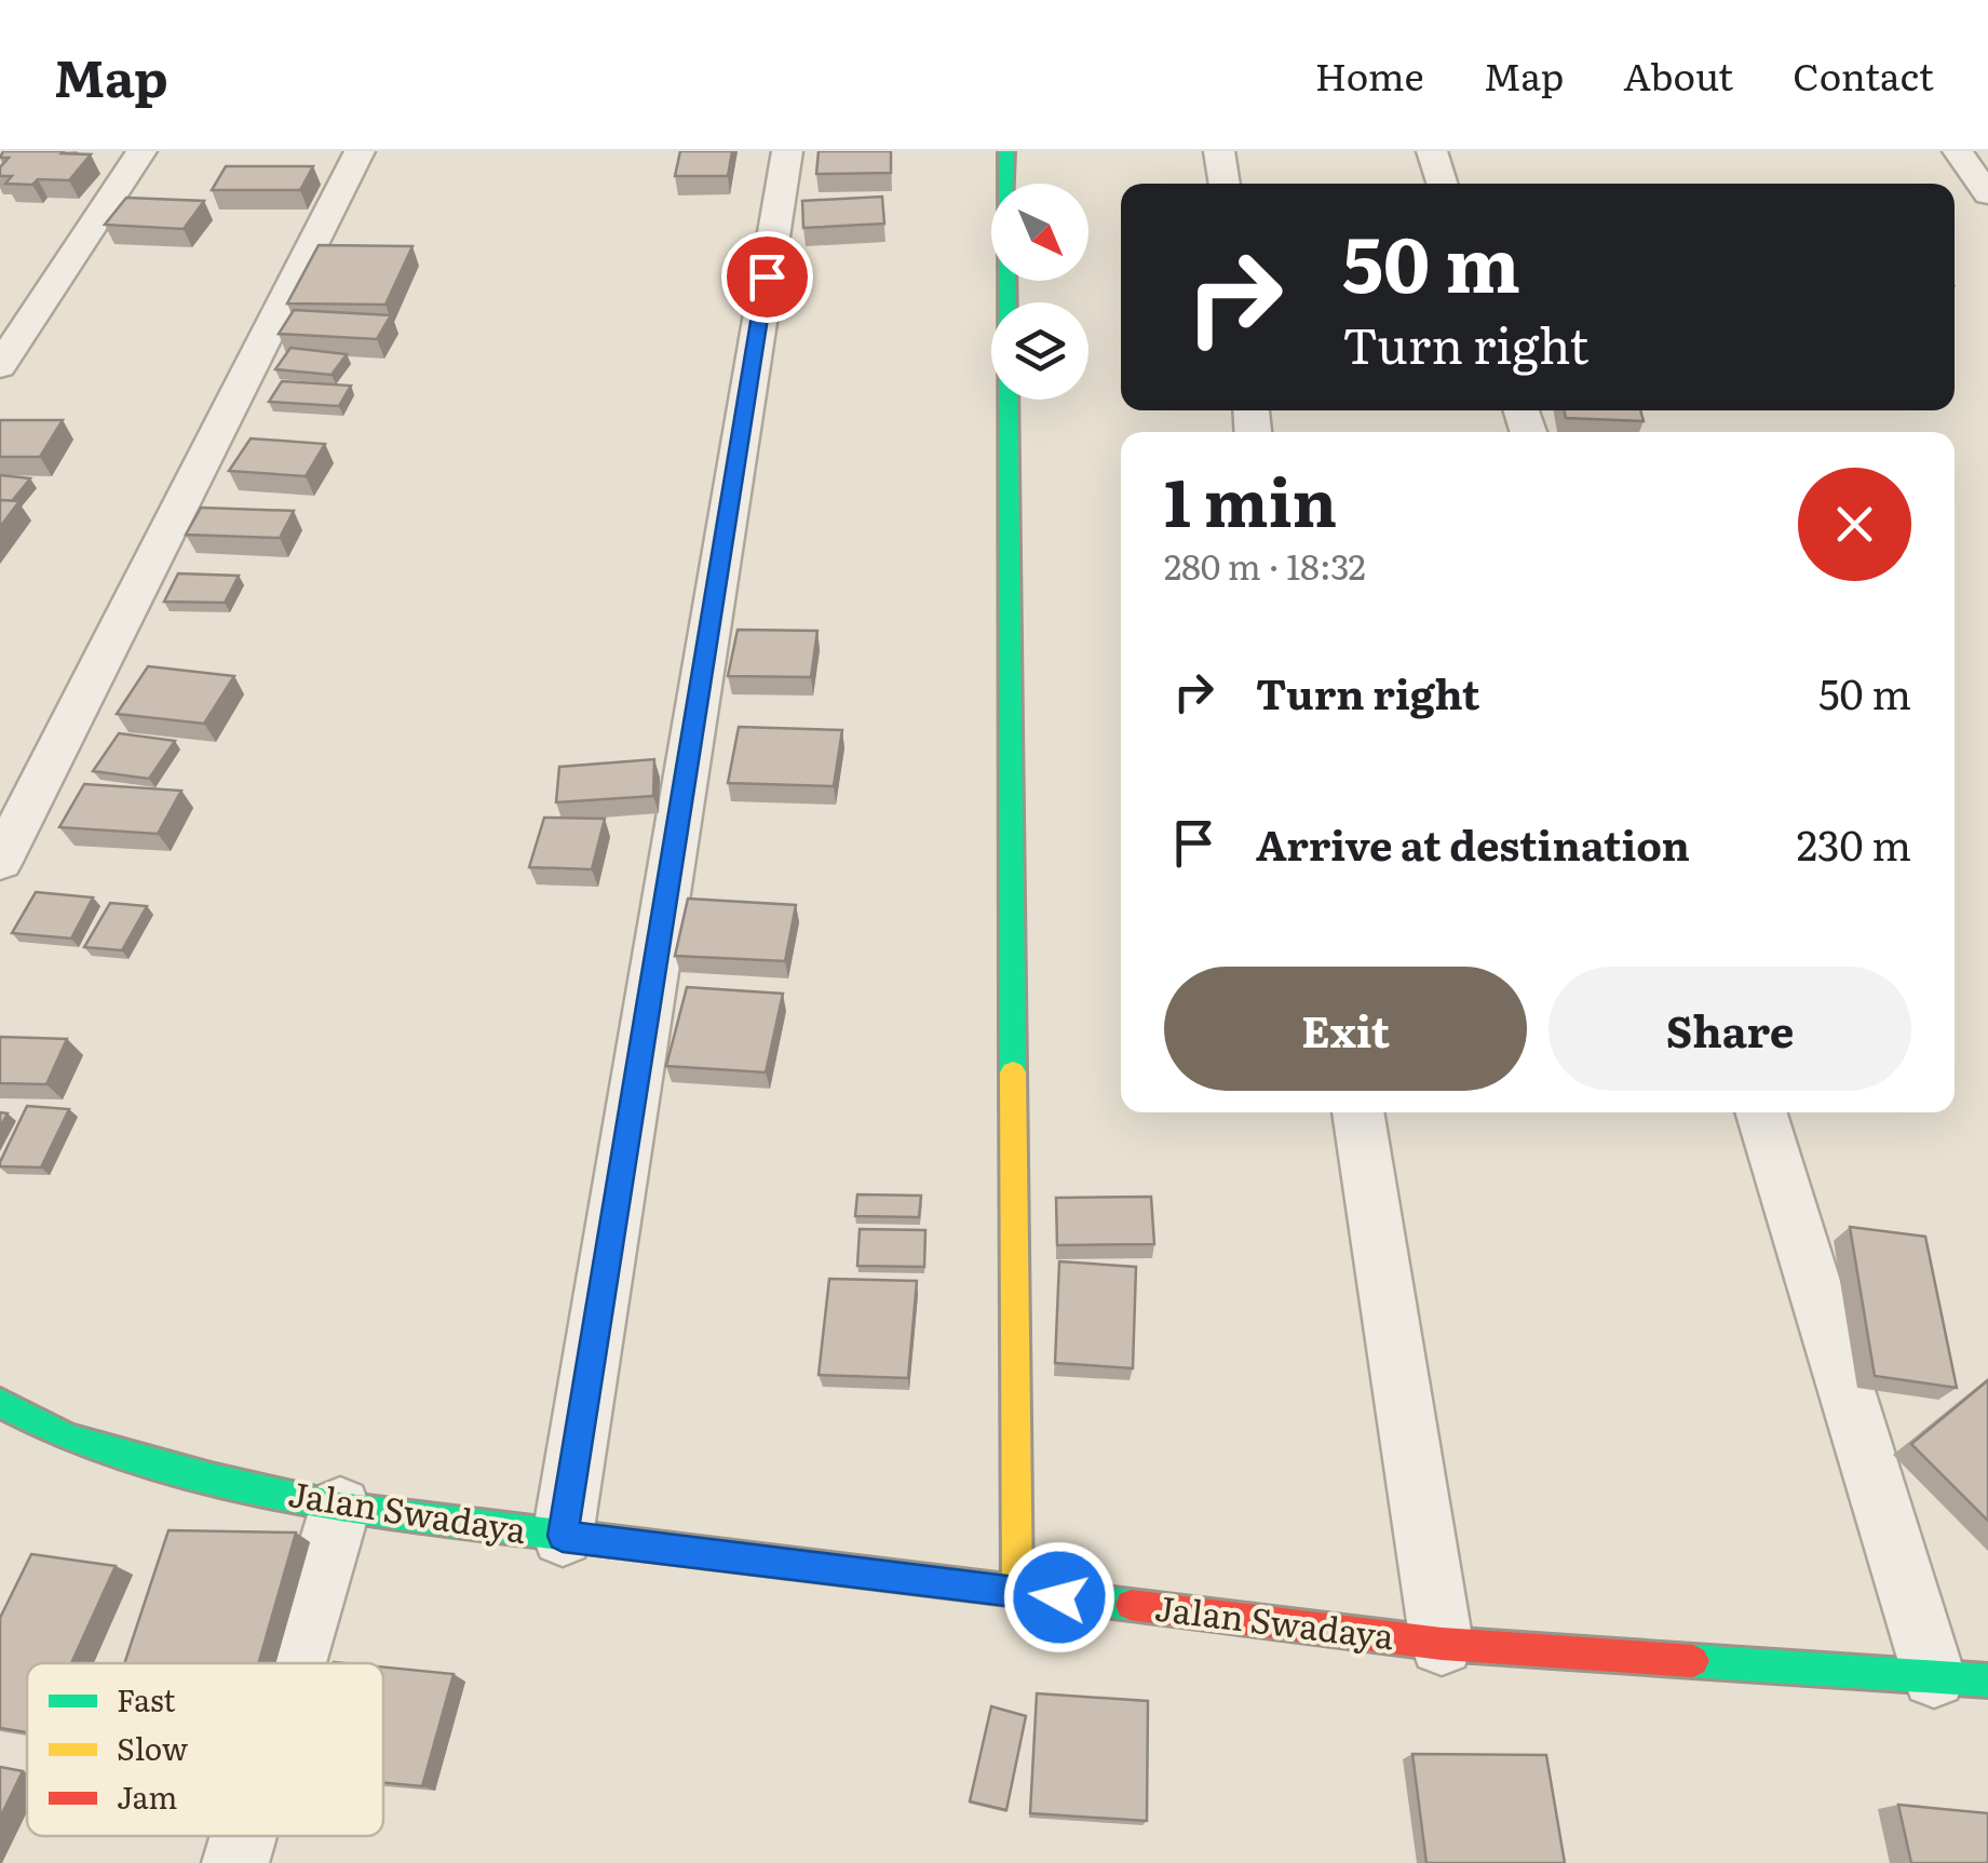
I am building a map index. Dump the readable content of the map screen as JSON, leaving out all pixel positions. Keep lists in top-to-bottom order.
{
  "streets": {
    "street": ["Jalan Swadaya"]
  },
  "legend": ["Fast", "Slow", "Jam"],
  "north": "bottom right",
  "page": {
    "header": "Map",
    "nav": [
      "Home",
      "Map",
      "About",
      "Contact"
    ],
    "turn": ["50 m", "Turn right"],
    "heading": ["1 min", "280 m · 18:32"],
    "list": [
      {
        "name": "Turn right",
        "value": "50 m"
      },
      {
        "name": "Arrive at destination",
        "value": "230 m"
      }
    ],
    "buttons": ["Exit", "Share"]
  }
}
